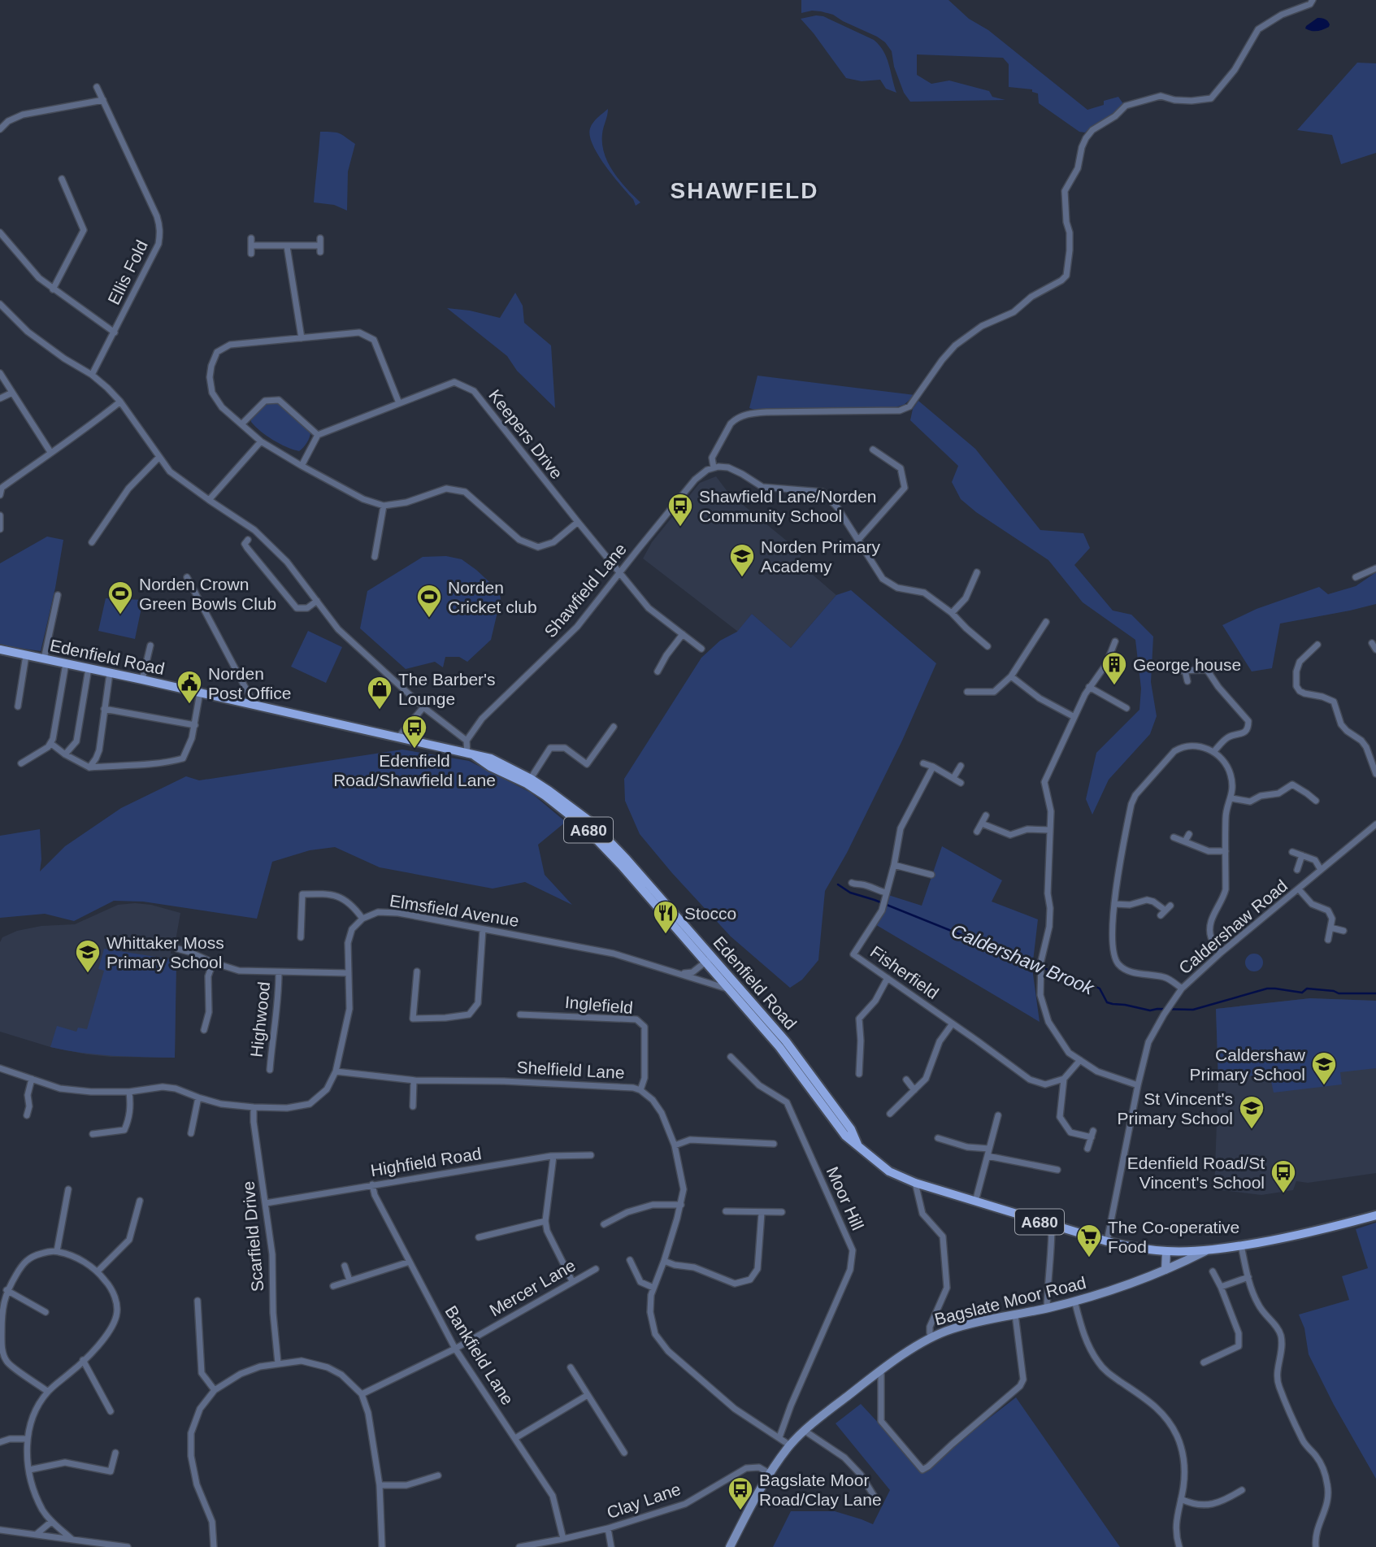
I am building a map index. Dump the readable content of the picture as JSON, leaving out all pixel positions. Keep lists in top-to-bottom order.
{
  "streets": {
    "main road": ["Edenfield Road", "A680"],
    "street": [
      "Ellis Fold",
      "Keepers Drive",
      "Shawfield Lane",
      "Elmsfield Avenue",
      "Caldershaw Road",
      "Fisherfield",
      "Inglefield",
      "Highwood",
      "Shelfield Lane",
      "Highfield Road",
      "Moor Hill",
      "Scarfield Drive",
      "Mercer Lane",
      "Bagslate Moor Road",
      "Bankfield Lane",
      "Clay Lane"
    ]
  },
  "crossings": [
    ["Keepers Drive", "Shawfield Lane"],
    ["Edenfield Road", "Elmsfield Avenue"],
    ["Edenfield Road", "Caldershaw Road"],
    ["Edenfield Road", "Bagslate Moor Road"],
    ["Inglefield", "Shelfield Lane"],
    ["Shelfield Lane", "Moor Hill"],
    ["Shelfield Lane", "Bagslate Moor Road"],
    ["Highfield Road", "Scarfield Drive"],
    ["Highfield Road", "Bankfield Lane"],
    ["Mercer Lane", "Bankfield Lane"],
    ["Bagslate Moor Road", "Clay Lane"],
    ["Bankfield Lane", "Clay Lane"]
  ],
  "districts": ["SHAWFIELD"],
  "water": ["Caldershaw Brook"],
  "places": {
    "bus stop": [
      "Shawfield Lane/Norden Community School",
      "Edenfield Road/Shawfield Lane",
      "Edenfield Road/St Vincent's School",
      "Bagslate Moor Road/Clay Lane"
    ],
    "school or university": [
      "Norden Primary Academy",
      "Whittaker Moss Primary School",
      "Caldershaw Primary School",
      "St Vincent's Primary School"
    ],
    "sports": ["Norden Crown Green Bowls Club", "Norden Cricket club"],
    "building": ["George house"],
    "public building": ["Norden Post Office"],
    "shop": ["The Barber's Lounge"],
    "restaurant": ["Stocco"],
    "supermarket": ["The Co-operative Food"]
  }
}
